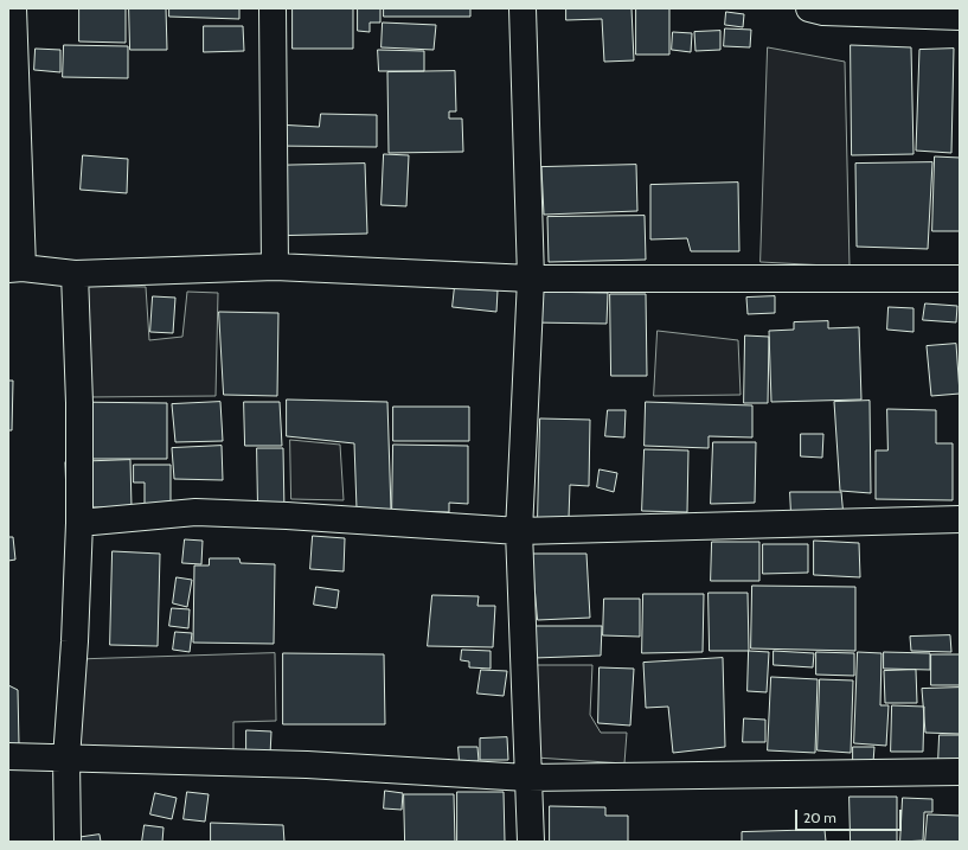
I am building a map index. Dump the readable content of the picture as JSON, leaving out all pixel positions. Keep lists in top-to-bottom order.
{
  "scale_bar": "20 m"
}
